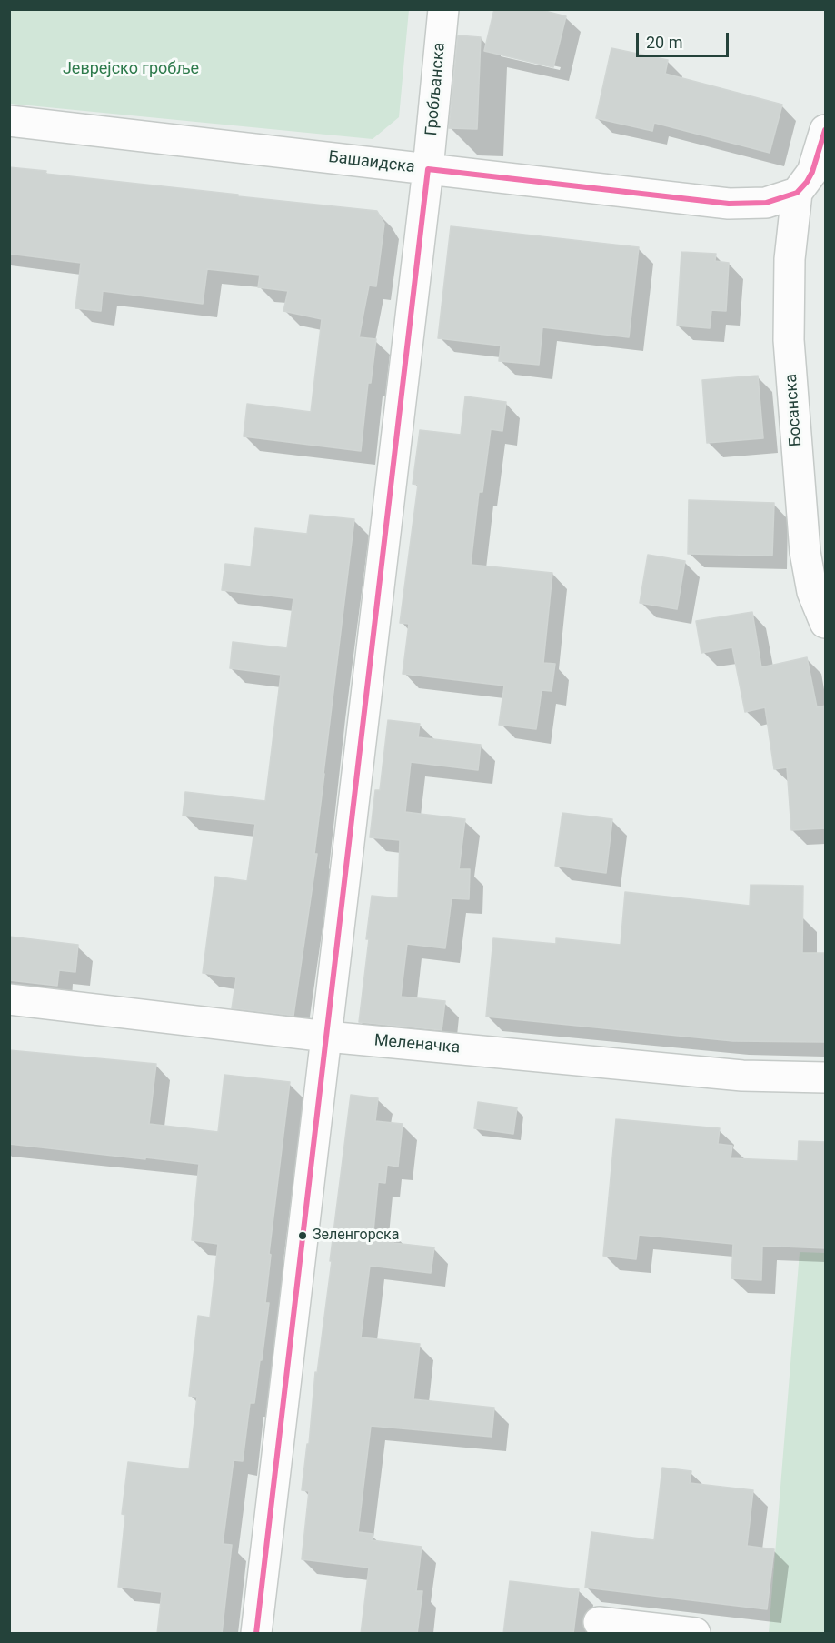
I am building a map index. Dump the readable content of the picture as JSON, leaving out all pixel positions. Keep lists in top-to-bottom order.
{
  "streets": {
    "street": [
      "Гробљанска",
      "Башаидска",
      "Босанска",
      "Меленачка"
    ]
  },
  "crossings": [
    ["Гробљанска", "Башаидска"],
    ["Башаидска", "Босанска"]
  ],
  "parks": ["Јеврејско гробље"],
  "places": ["Зеленгорска"],
  "scale_bar": "20 m"
}
